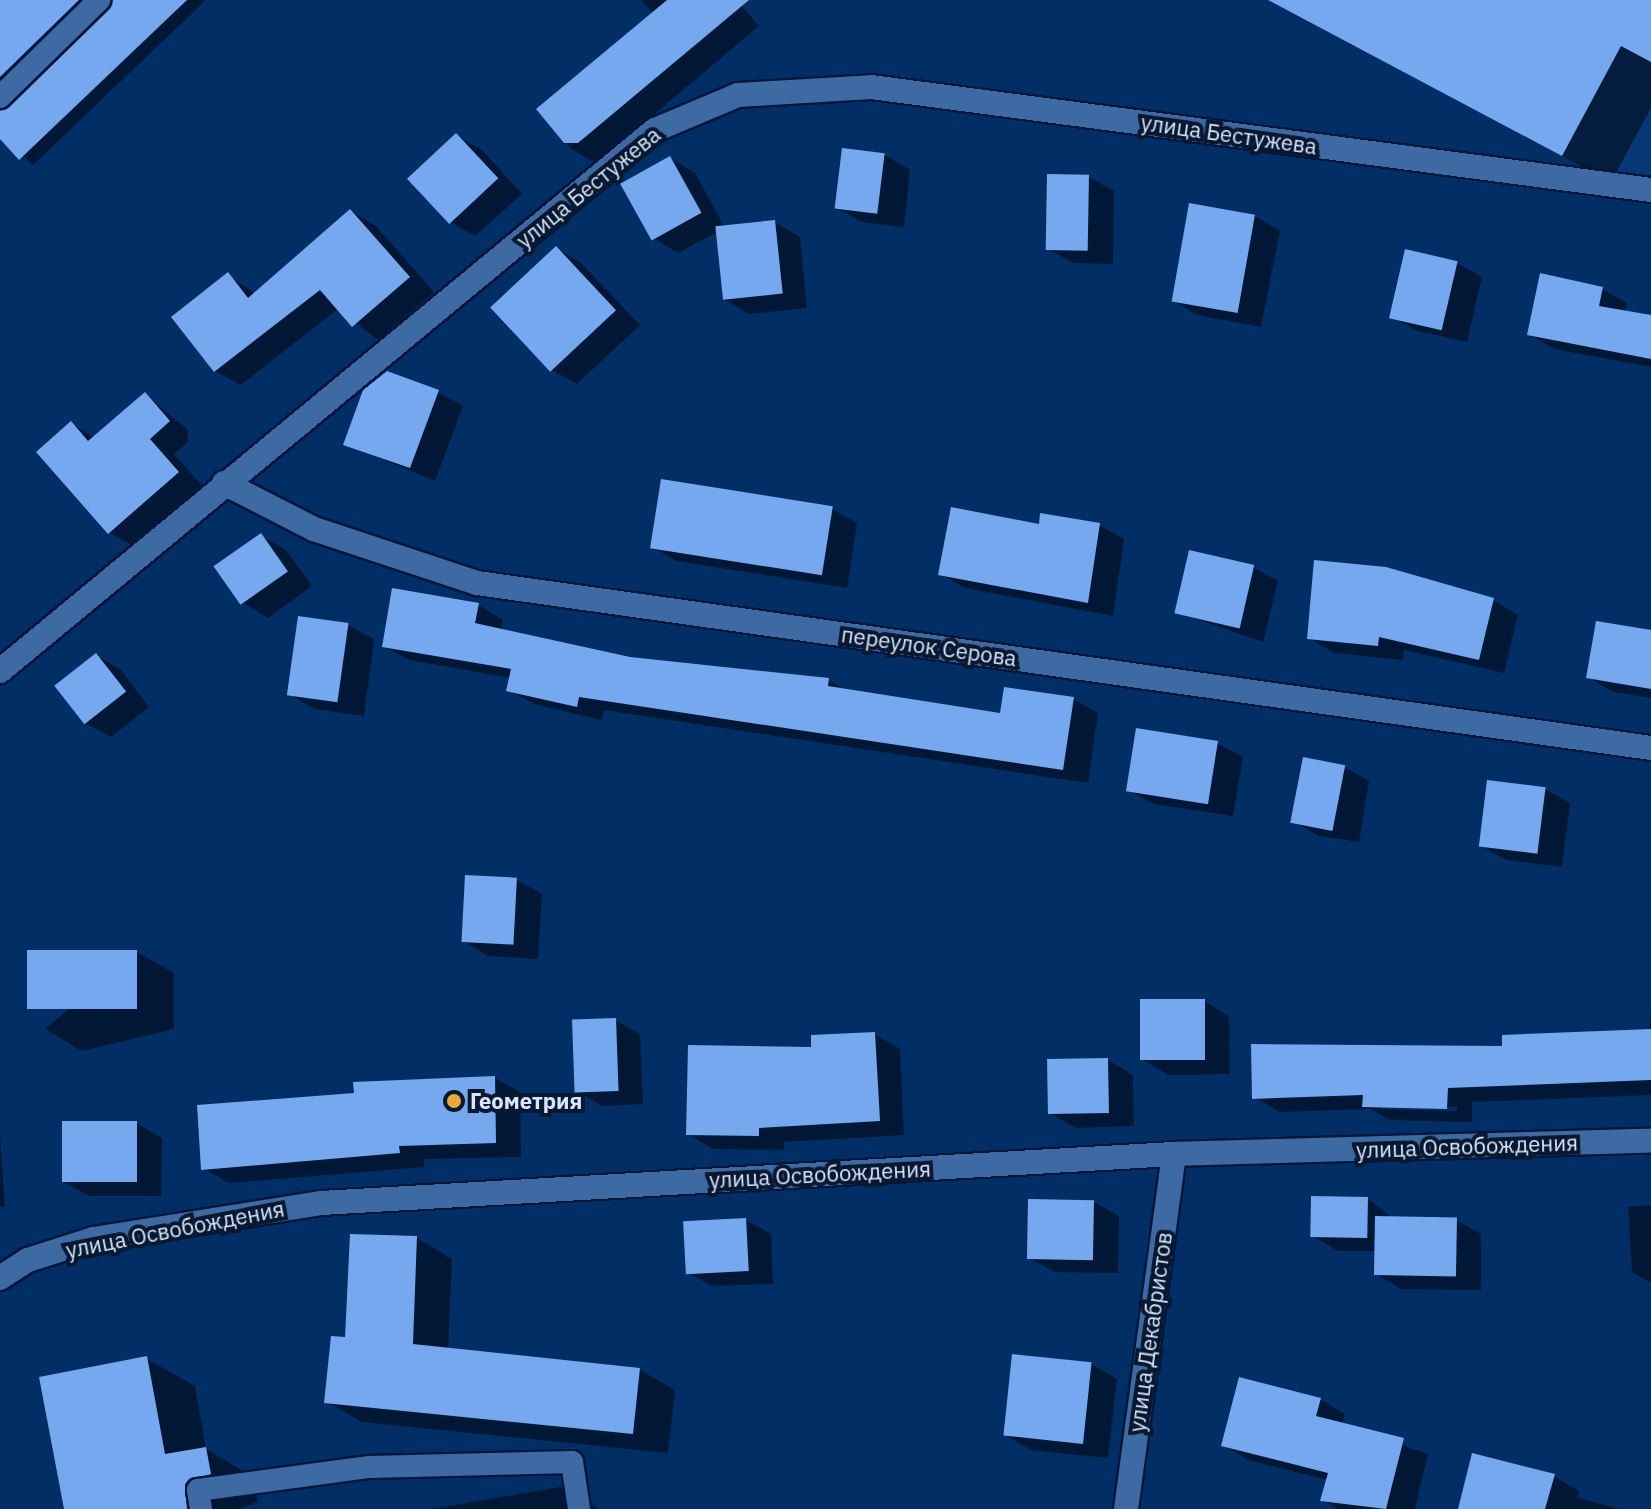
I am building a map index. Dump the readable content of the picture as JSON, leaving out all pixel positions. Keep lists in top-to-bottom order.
{
  "streets": {
    "street": [
      "улица Бестужева",
      "переулок Серова",
      "улица Освобождения",
      "улица Декабристов"
    ]
  },
  "crossings": [
    ["улица Бестужева", "переулок Серова"],
    ["улица Освобождения", "улица Декабристов"]
  ],
  "places": ["Геометрия"]
}
